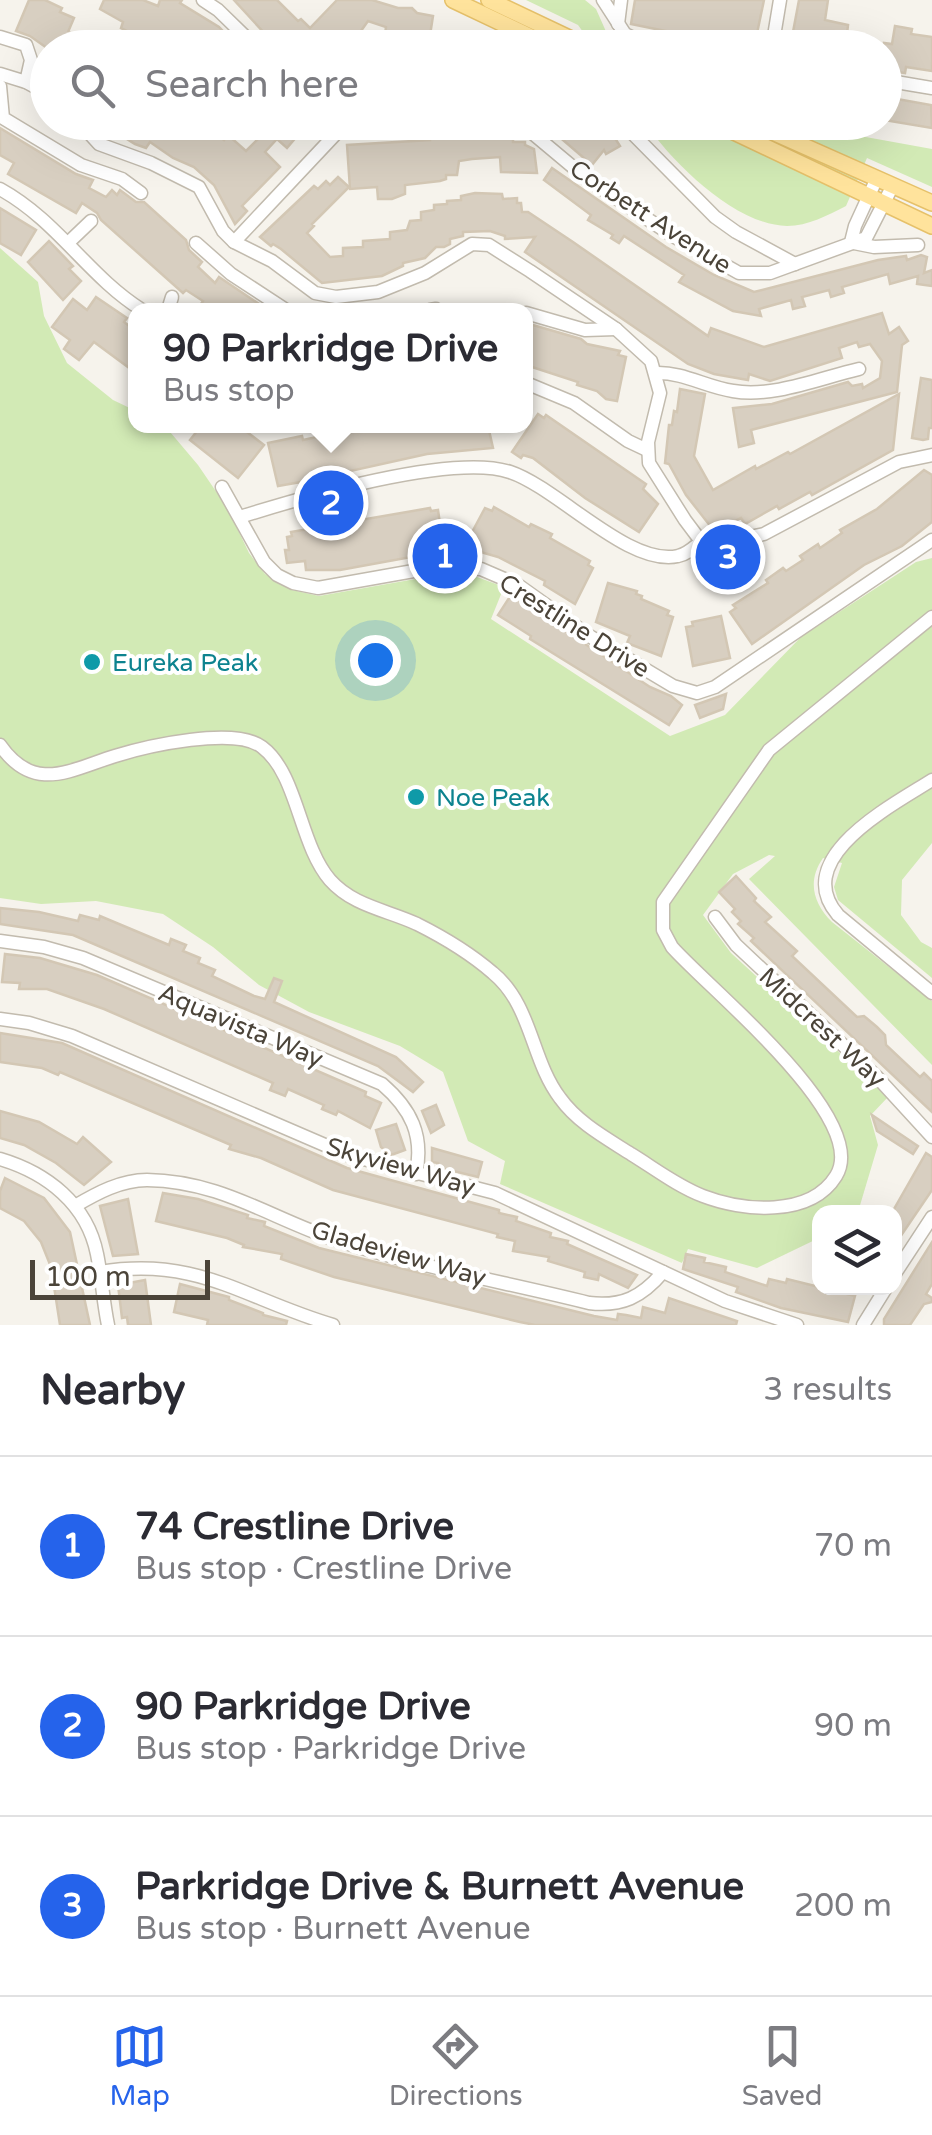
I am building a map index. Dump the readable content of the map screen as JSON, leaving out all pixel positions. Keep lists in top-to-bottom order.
{
  "streets": {
    "street": [
      "Corbett Avenue",
      "Crestline Drive",
      "Aquavista Way",
      "Midcrest Way",
      "Skyview Way",
      "Gladeview Way"
    ]
  },
  "crossings": [
    ["Aquavista Way", "Skyview Way"],
    ["Skyview Way", "Gladeview Way"]
  ],
  "places": ["Eureka Peak", "Noe Peak"],
  "scale_bar": "100 m",
  "page": {
    "search": "Search here",
    "popup": ["90 Parkridge Drive", "Bus stop"],
    "pins": ["2", "1", "3"],
    "scale": "100 m",
    "heading": ["Nearby", "3 results"],
    "list": [
      {
        "mark": "1",
        "name": "74 Crestline Drive",
        "note": "Bus stop · Crestline Drive",
        "value": "70 m"
      },
      {
        "mark": "2",
        "name": "90 Parkridge Drive",
        "note": "Bus stop · Parkridge Drive",
        "value": "90 m"
      },
      {
        "mark": "3",
        "name": "Parkridge Drive & Burnett Avenue",
        "note": "Bus stop · Burnett Avenue",
        "value": "200 m"
      }
    ],
    "nav": ["Map", "Directions", "Saved"]
  }
}
